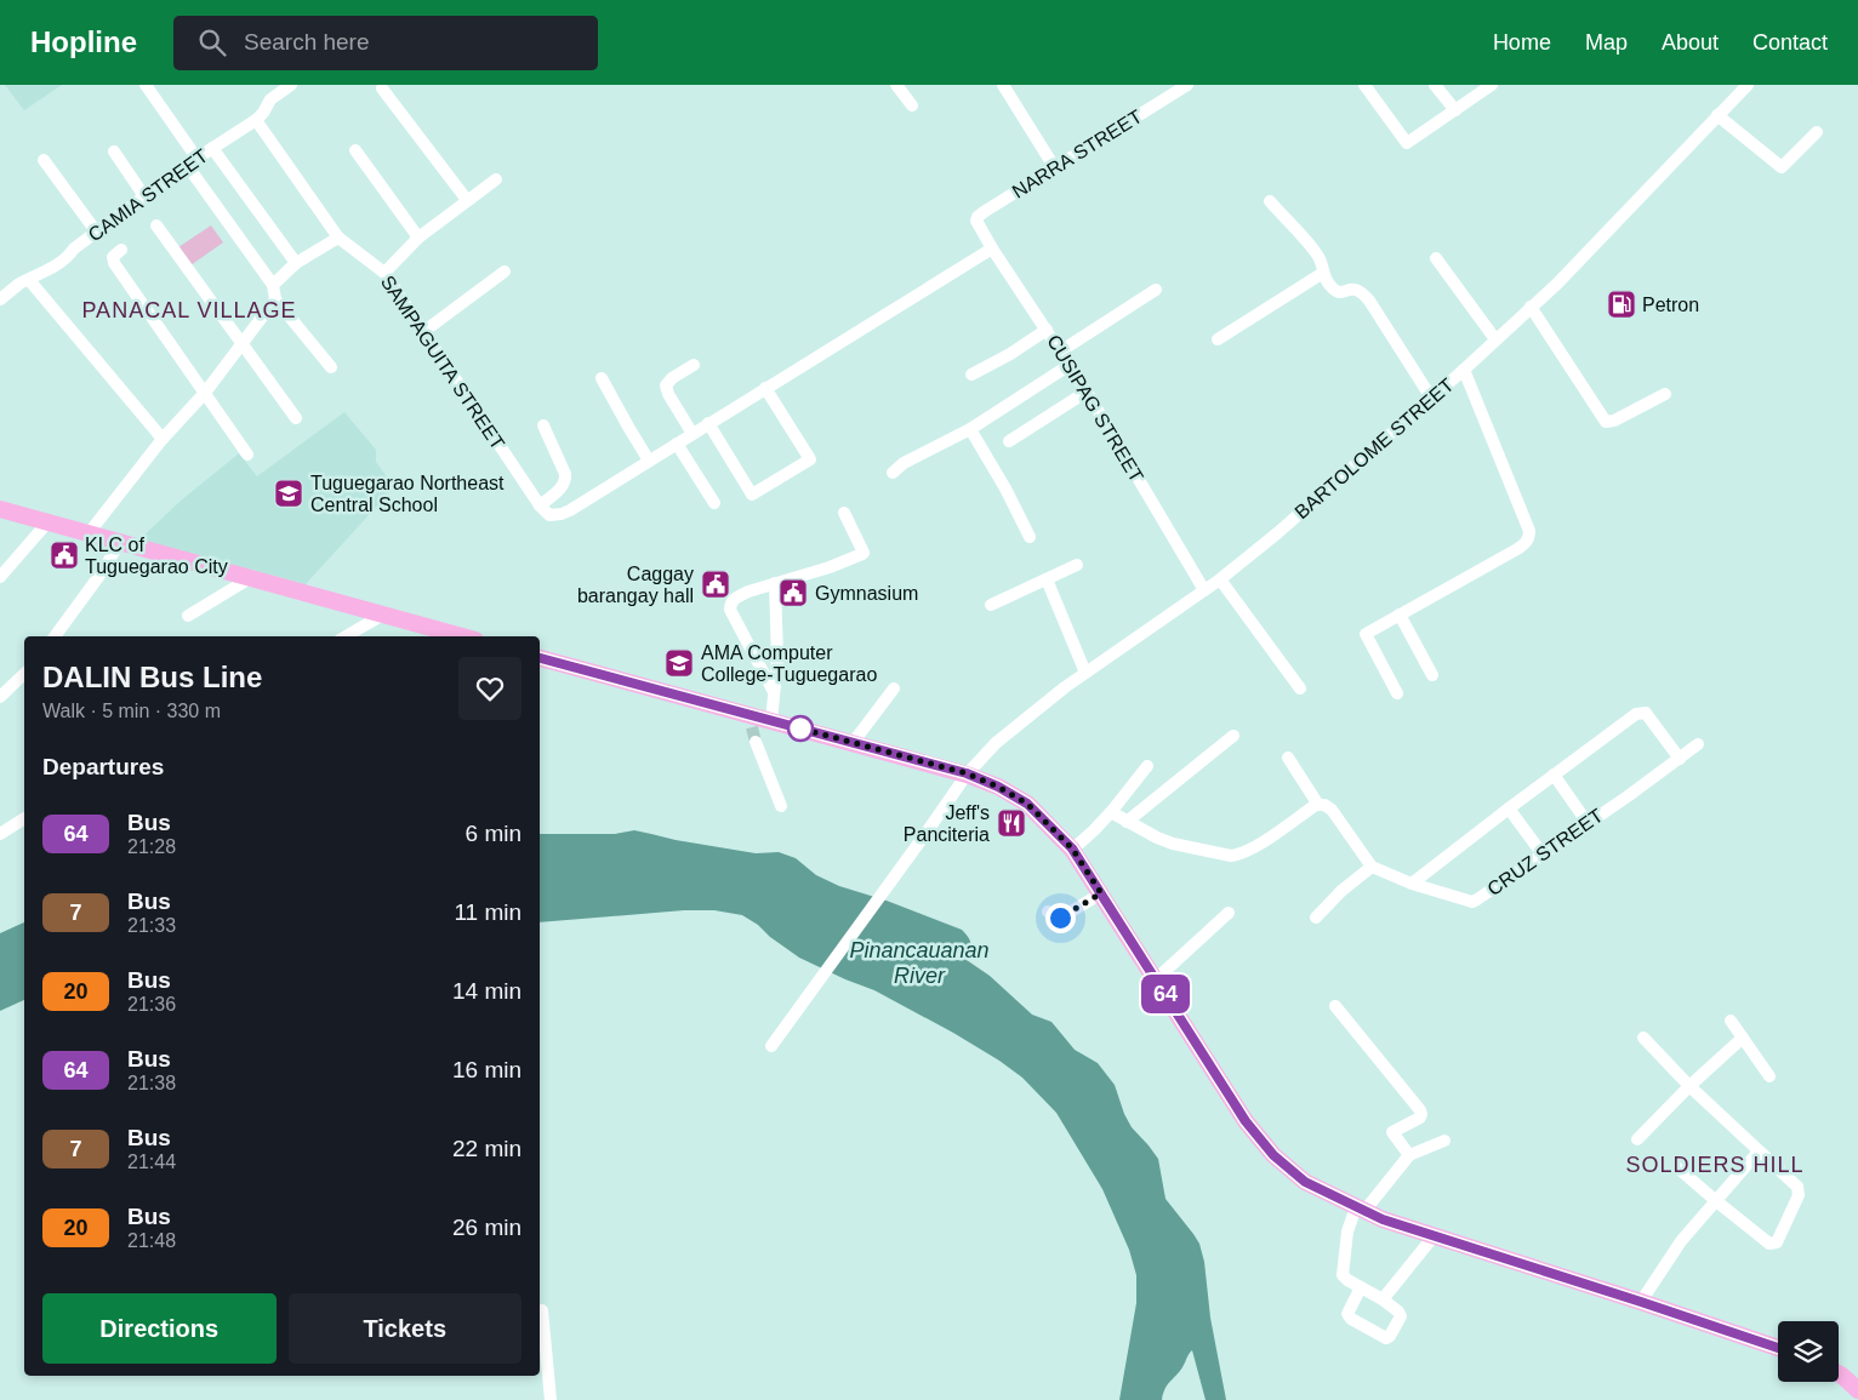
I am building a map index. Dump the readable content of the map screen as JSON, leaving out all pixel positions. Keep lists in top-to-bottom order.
{
  "streets": {
    "street": [
      "NARRA STREET",
      "CAMIA STREET",
      "SAMPAGUITA STREET",
      "CUSIPAG STREET",
      "BARTOLOME STREET",
      "CRUZ STREET"
    ]
  },
  "crossings": [
    ["NARRA STREET", "CUSIPAG STREET"],
    ["CAMIA STREET", "SAMPAGUITA STREET"],
    ["CUSIPAG STREET", "BARTOLOME STREET"]
  ],
  "districts": ["PANACAL VILLAGE", "SOLDIERS HILL"],
  "water": ["Pinancauanan River"],
  "places": {
    "fuel station": ["Petron"],
    "school or university": ["Tuguegarao Northeast Central School", "AMA Computer College-Tuguegarao"],
    "public building": ["KLC of Tuguegarao City", "Caggay barangay hall", "Gymnasium"],
    "restaurant": ["Jeff's Panciteria"]
  },
  "lines": ["bus line 64"],
  "page": {
    "header": "Hopline",
    "search": "Search here",
    "nav": [
      "Home",
      "Map",
      "About",
      "Contact"
    ],
    "on_map": "64",
    "heading": [
      ["DALIN Bus Line", "Walk · 5 min · 330 m"],
      "Departures"
    ],
    "list": [
      {
        "mark": "64",
        "name": "Bus",
        "note": "21:28",
        "value": "6 min"
      },
      {
        "mark": "7",
        "name": "Bus",
        "note": "21:33",
        "value": "11 min"
      },
      {
        "mark": "20",
        "name": "Bus",
        "note": "21:36",
        "value": "14 min"
      },
      {
        "mark": "64",
        "name": "Bus",
        "note": "21:38",
        "value": "16 min"
      },
      {
        "mark": "7",
        "name": "Bus",
        "note": "21:44",
        "value": "22 min"
      },
      {
        "mark": "20",
        "name": "Bus",
        "note": "21:48",
        "value": "26 min"
      }
    ],
    "buttons": ["Directions", "Tickets"]
  }
}
